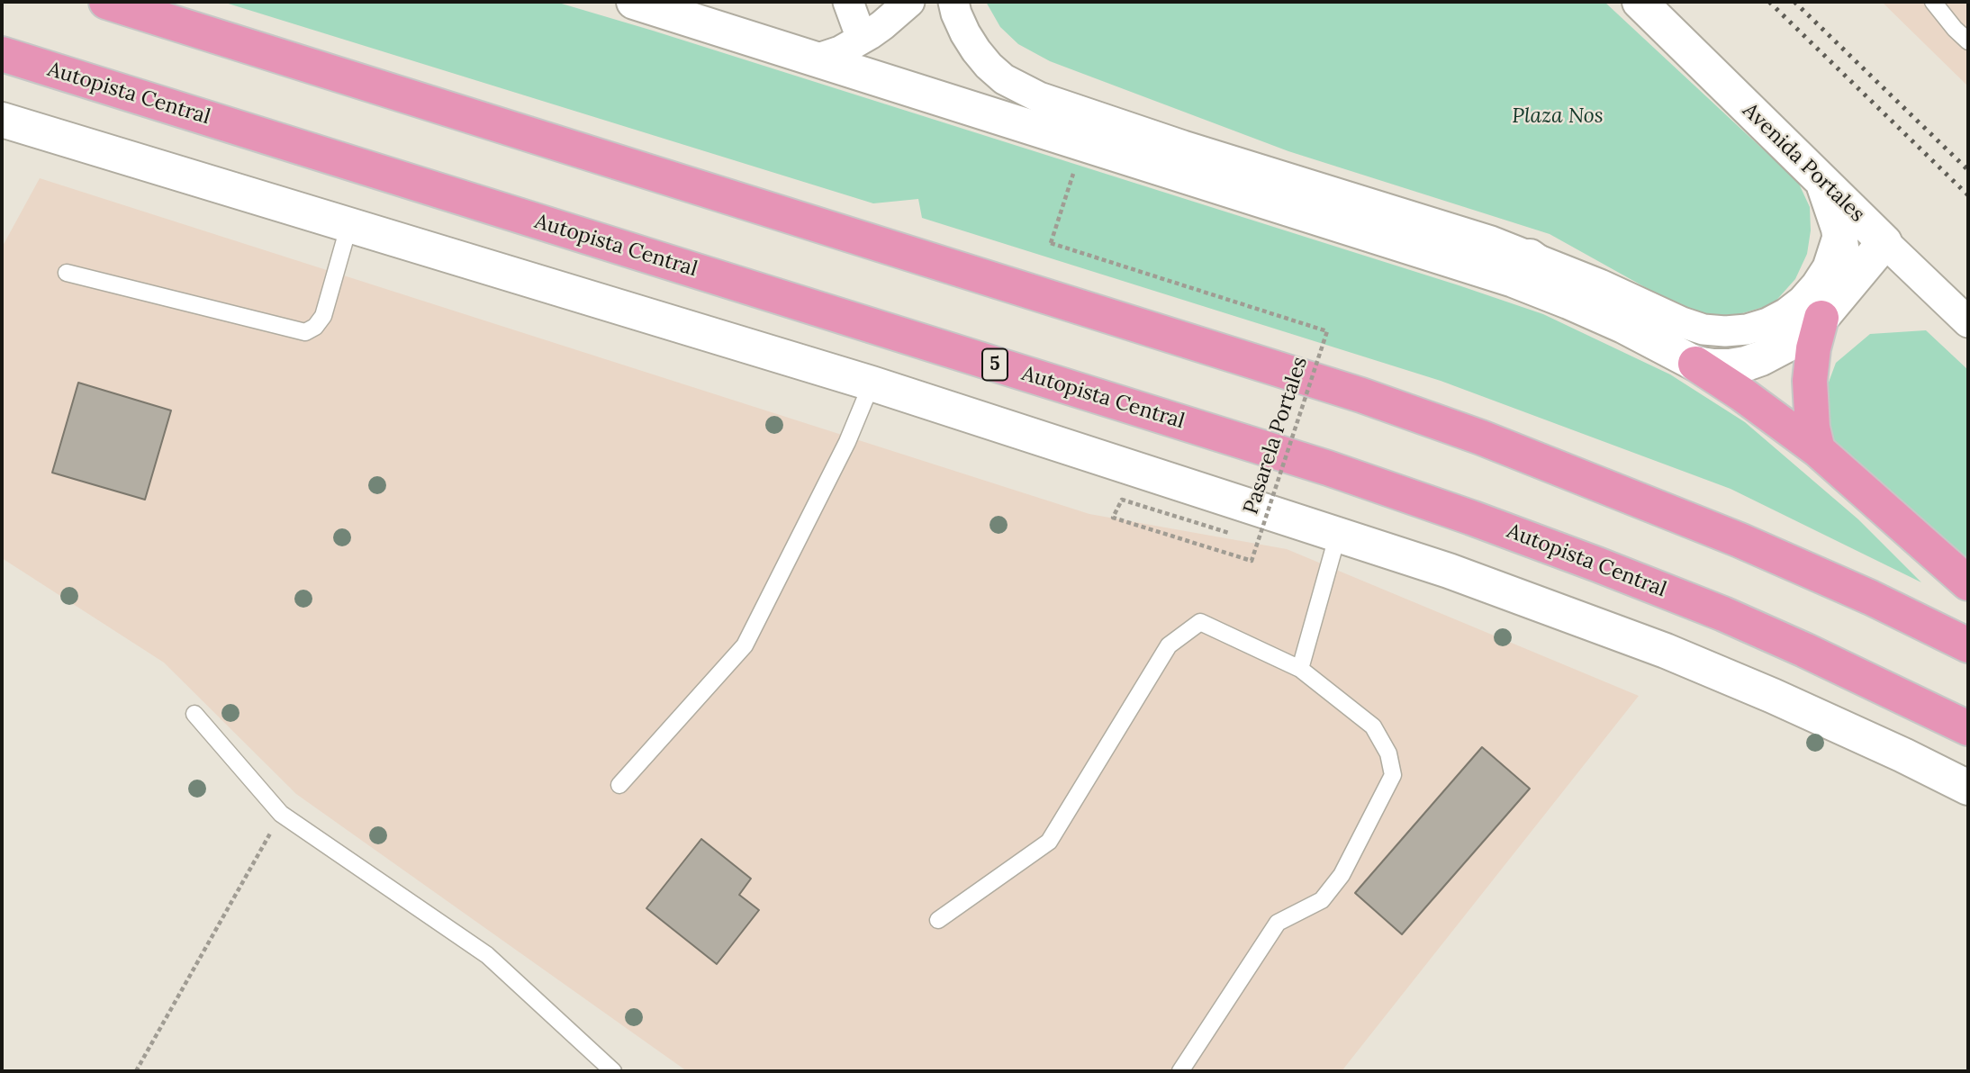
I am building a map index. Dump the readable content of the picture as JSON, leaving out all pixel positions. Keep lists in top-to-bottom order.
{
  "streets": {
    "highway": ["Autopista Central", "5"],
    "main road": ["Avenida Portales"],
    "path": ["Pasarela Portales"]
  },
  "parks": ["Plaza Nos"]
}
